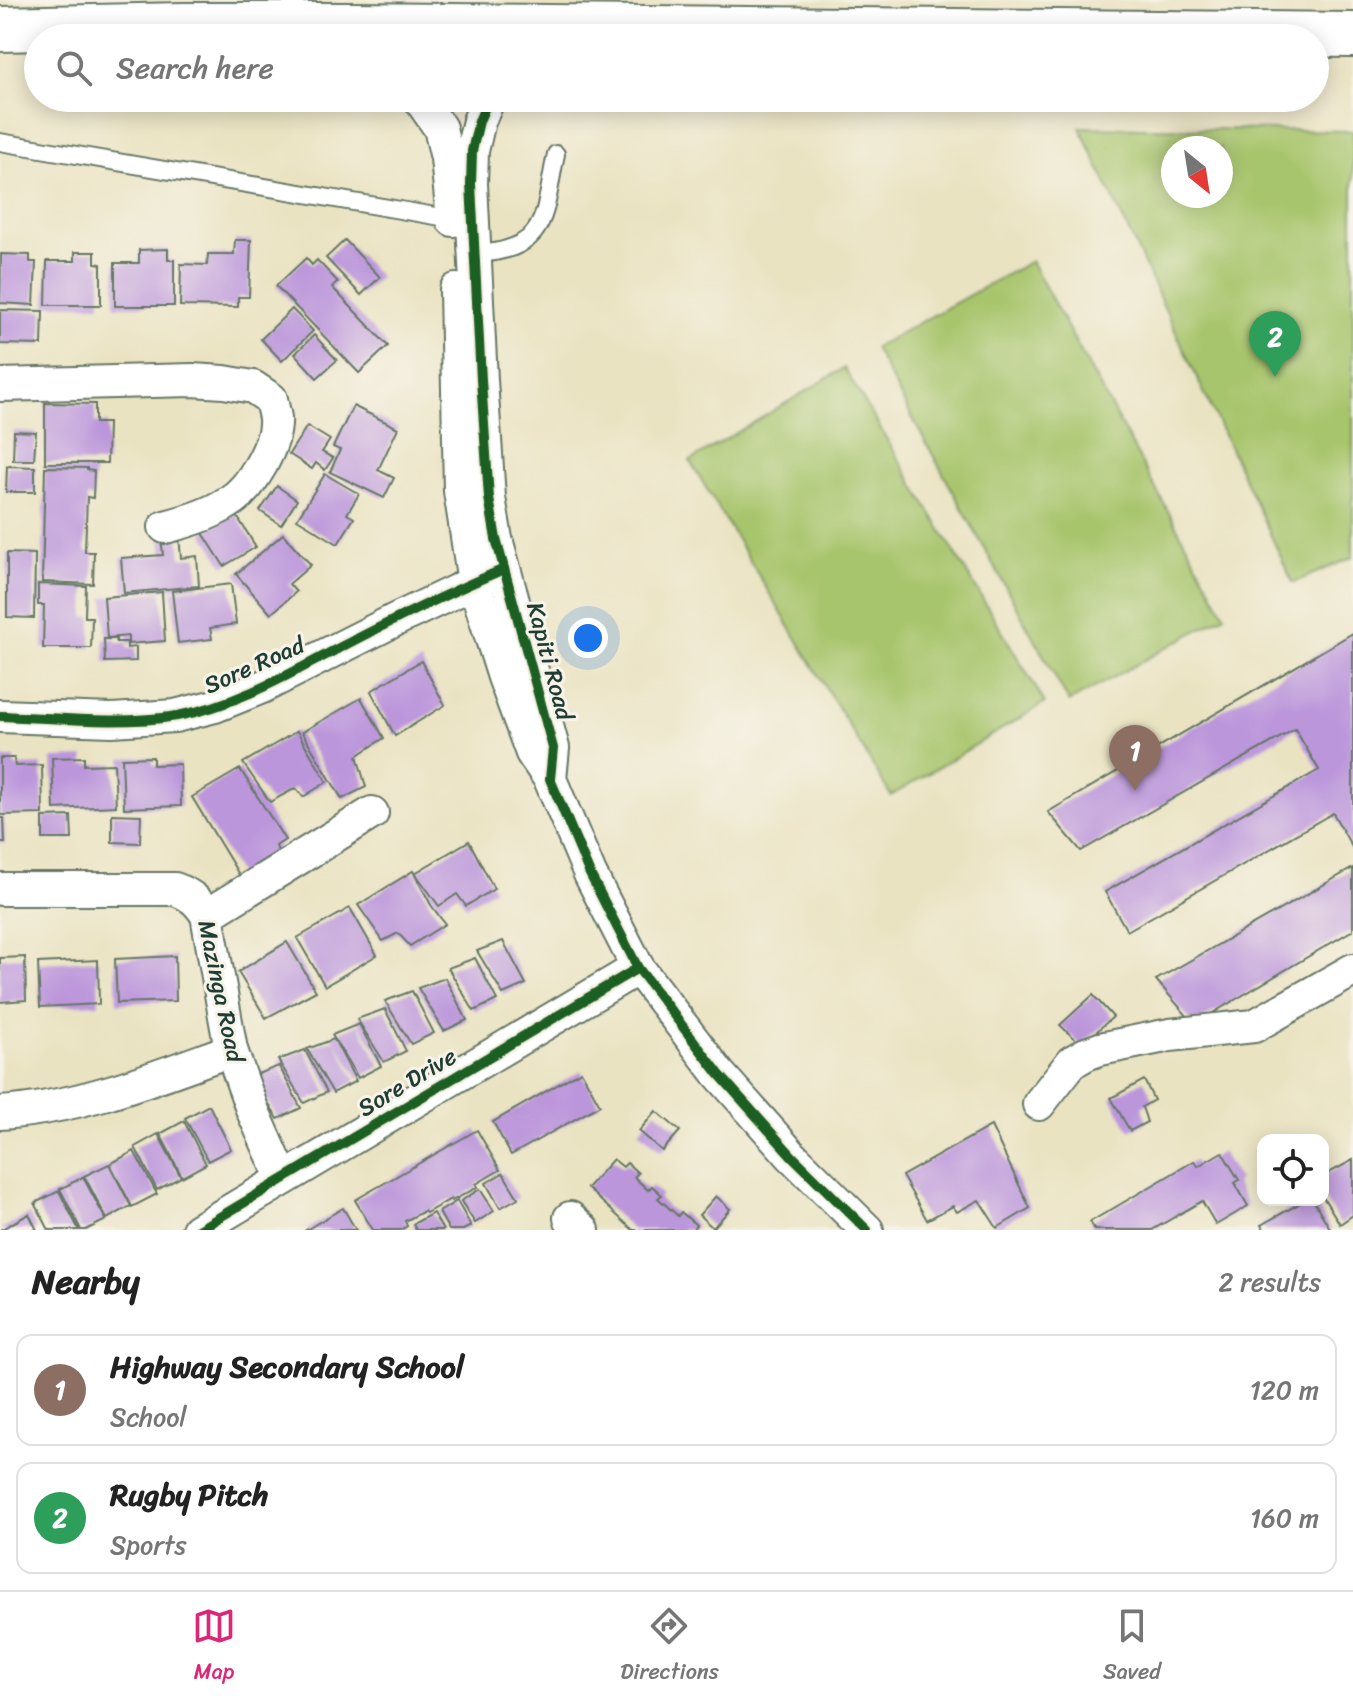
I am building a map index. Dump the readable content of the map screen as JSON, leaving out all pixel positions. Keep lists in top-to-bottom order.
{
  "streets": {
    "street": [
      "Kapiti Road",
      "Sore Road",
      "Mazinga Road",
      "Sore Drive"
    ]
  },
  "crossings": [
    ["Kapiti Road", "Sore Road"],
    ["Kapiti Road", "Sore Drive"],
    ["Mazinga Road", "Sore Drive"]
  ],
  "north": "bottom right",
  "page": {
    "search": "Search here",
    "pins": ["2", "1"],
    "heading": ["Nearby", "2 results"],
    "list": [
      {
        "mark": "1",
        "name": "Highway Secondary School",
        "note": "School",
        "value": "120 m"
      },
      {
        "mark": "2",
        "name": "Rugby Pitch",
        "note": "Sports",
        "value": "160 m"
      }
    ],
    "nav": ["Map", "Directions", "Saved"]
  }
}
